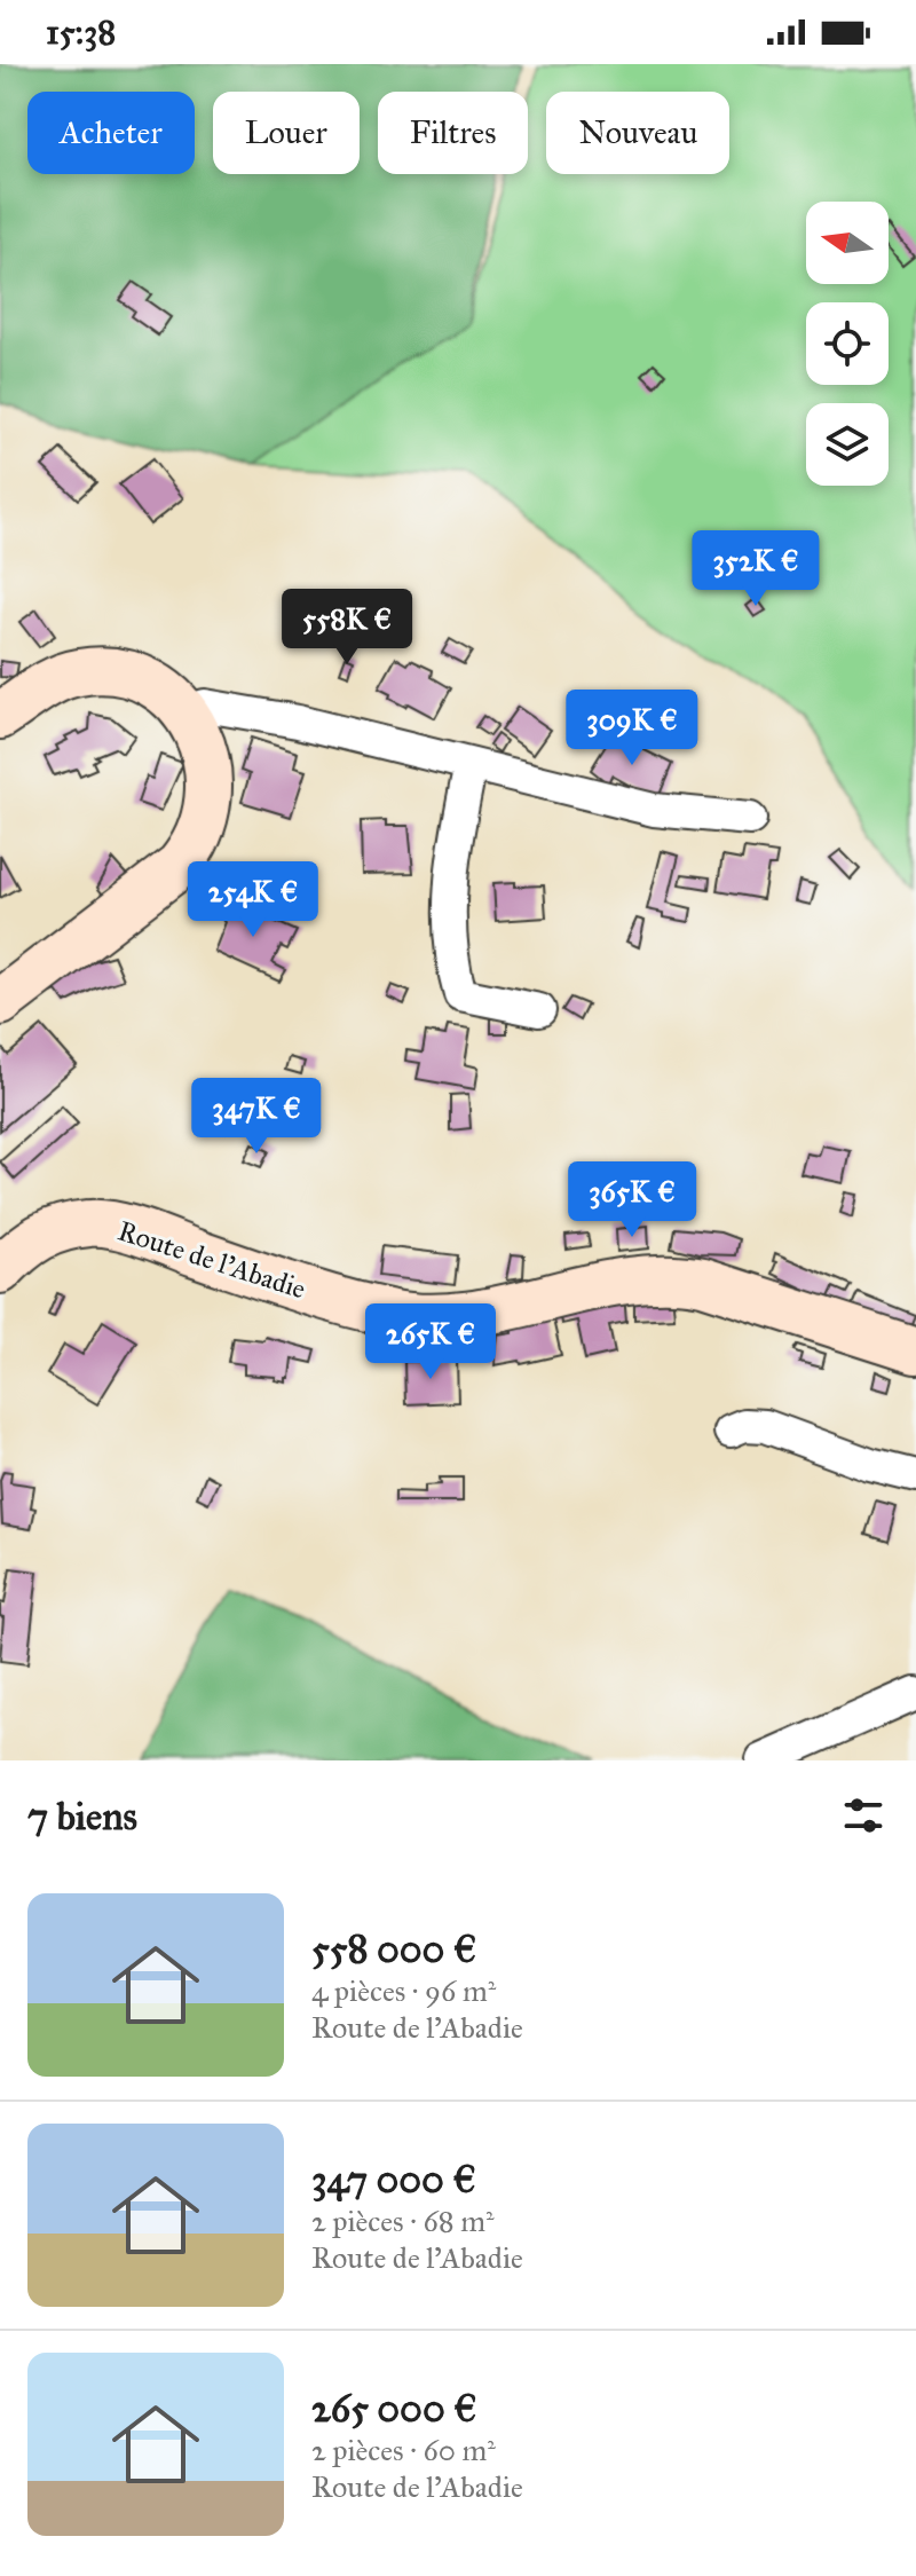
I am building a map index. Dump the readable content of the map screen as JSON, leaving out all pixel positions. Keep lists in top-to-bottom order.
{
  "streets": {
    "street": ["Route de l'Abadie"]
  },
  "north": "left",
  "page": {
    "status": "15:38",
    "chip": [
      "Acheter",
      "Louer",
      "Filtres",
      "Nouveau"
    ],
    "price": [
      "352K €",
      "558K €",
      "309K €",
      "254K €",
      "347K €",
      "365K €",
      "265K €"
    ],
    "heading": "7 biens",
    "list": [
      {
        "name": "558 000 €",
        "note": "4 pièces · 96 m² · Route de l'Abadie"
      },
      {
        "name": "347 000 €",
        "note": "2 pièces · 68 m² · Route de l'Abadie"
      },
      {
        "name": "265 000 €",
        "note": "2 pièces · 60 m² · Route de l'Abadie"
      }
    ]
  }
}
